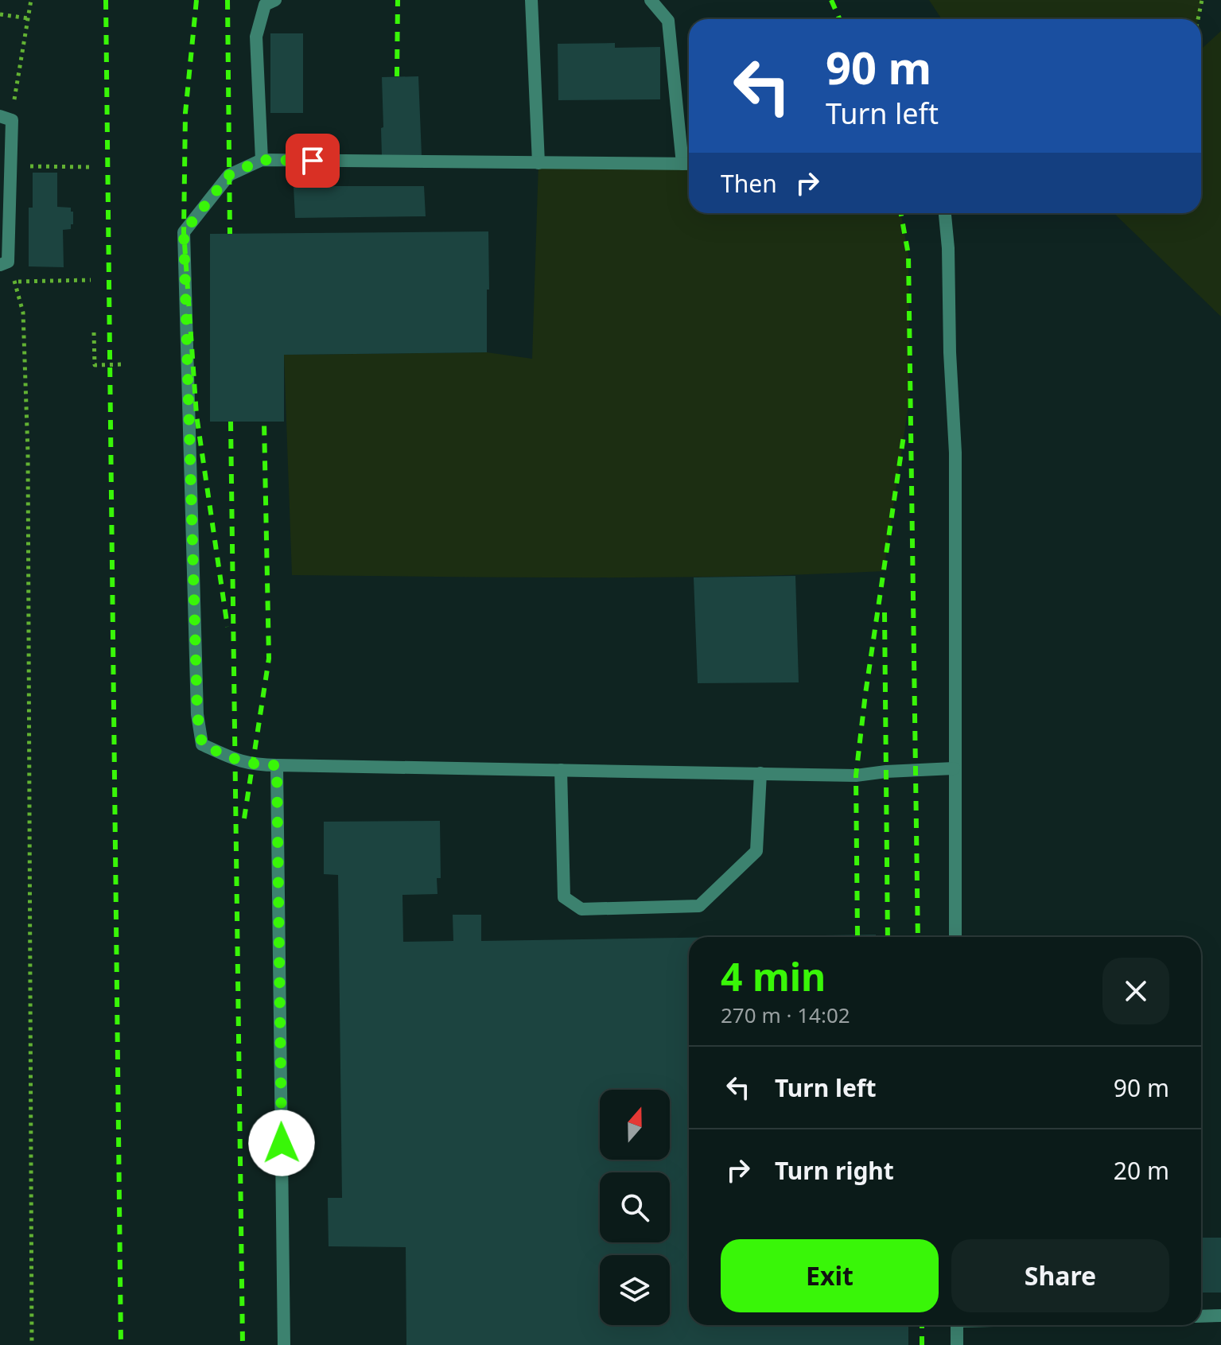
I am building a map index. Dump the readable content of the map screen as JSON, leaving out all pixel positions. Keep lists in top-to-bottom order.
{
  "north": "top",
  "page": {
    "turn": ["90 m", "Turn left"],
    "then": "Then",
    "heading": ["4 min", "270 m · 14:02"],
    "list": [
      {
        "name": "Turn left",
        "value": "90 m"
      },
      {
        "name": "Turn right",
        "value": "20 m"
      }
    ],
    "buttons": ["Exit", "Share"]
  }
}
